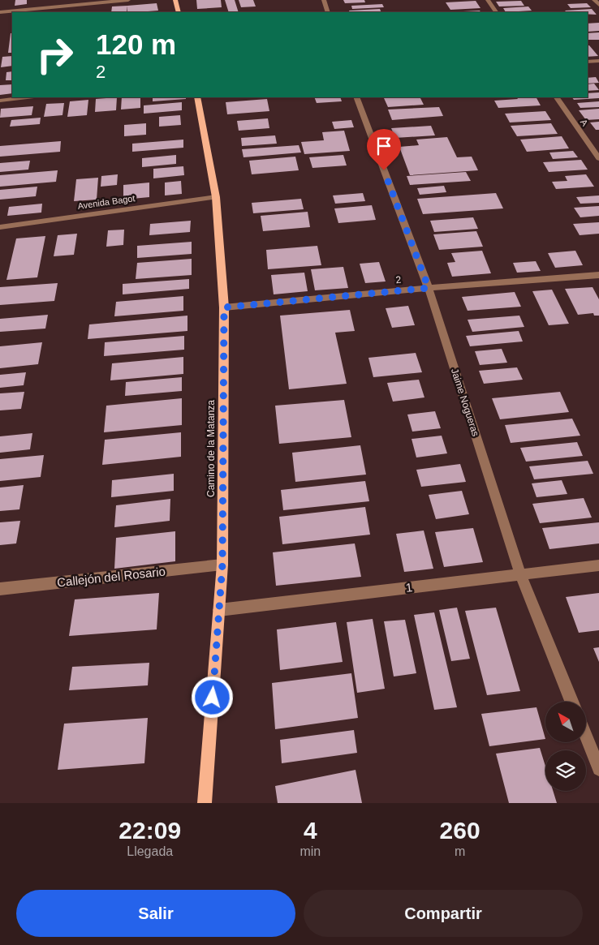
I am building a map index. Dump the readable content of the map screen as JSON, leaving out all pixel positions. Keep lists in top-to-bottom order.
{
  "streets": {
    "main road": ["Camino de la Matanza"],
    "street": [
      "A",
      "Avenida Bagot",
      "2",
      "Jaime Nogueras",
      "Callejón del Rosario",
      "1"
    ]
  },
  "crossings": [
    ["Avenida Bagot", "Camino de la Matanza"],
    ["2", "Jaime Nogueras"],
    ["2", "Camino de la Matanza"],
    ["Jaime Nogueras", "1"],
    ["Camino de la Matanza", "Callejón del Rosario"],
    ["Camino de la Matanza", "1"]
  ],
  "north": "top left",
  "page": {
    "turn": ["120 m", "2"],
    "eta": [
      "22:09",
      "Llegada",
      "4",
      "min",
      "260",
      "m"
    ],
    "buttons": ["Salir", "Compartir"]
  }
}
